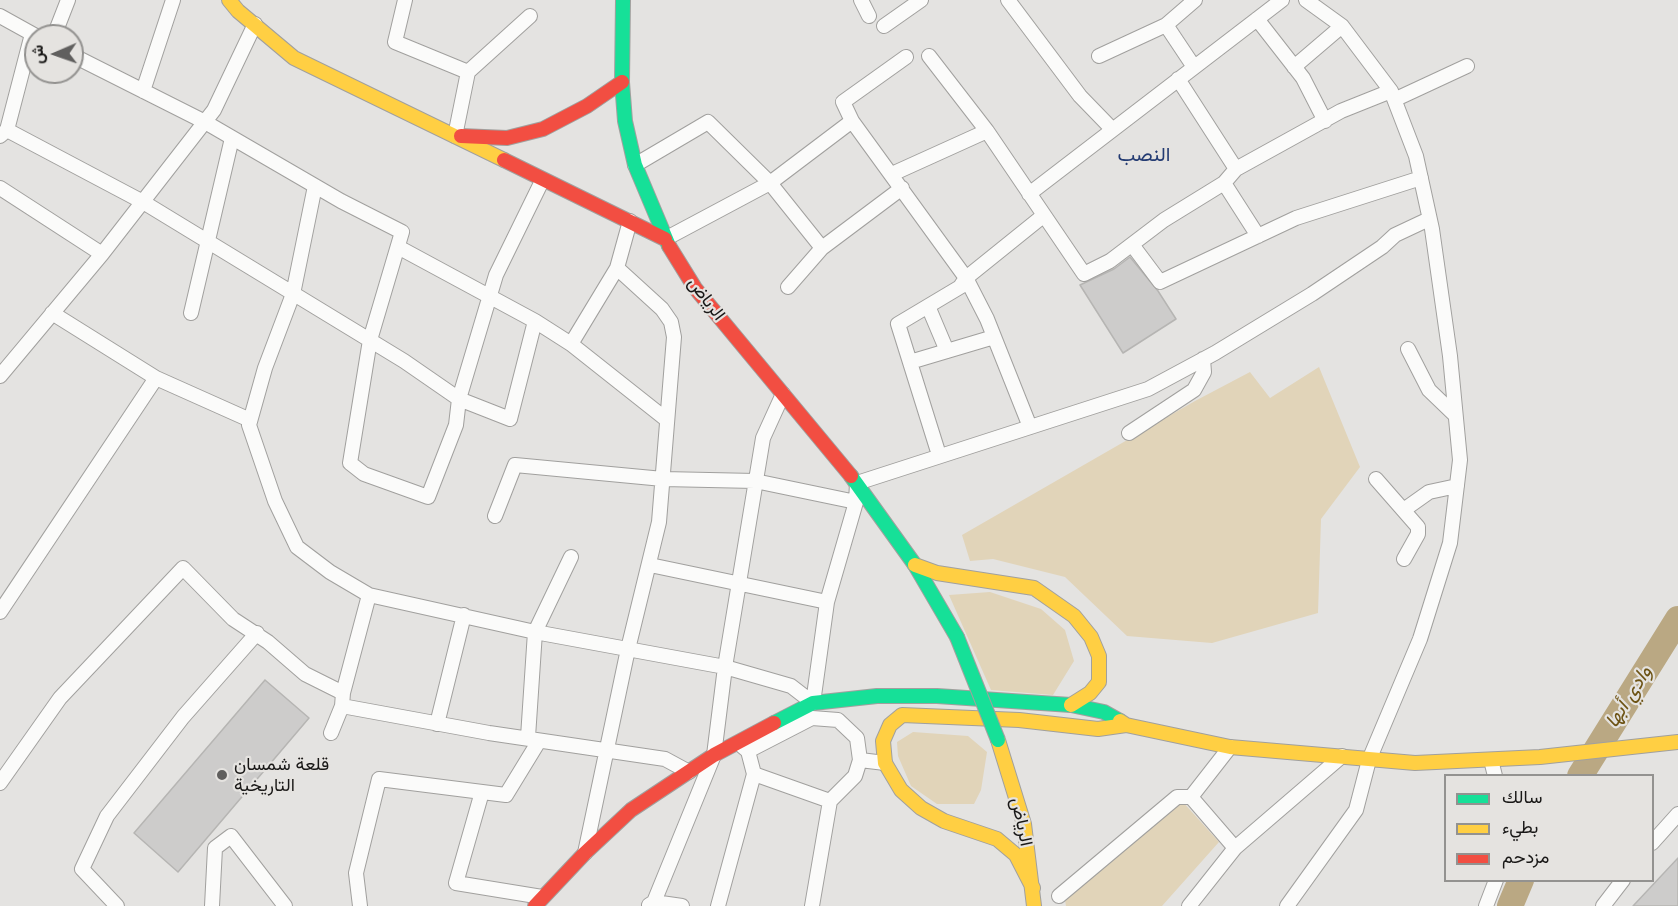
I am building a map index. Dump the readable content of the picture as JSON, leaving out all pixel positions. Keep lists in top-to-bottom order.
{
  "streets": {
    "street": ["الرياض"]
  },
  "districts": ["النصب"],
  "water": ["وادي أبها"],
  "places": ["قلعة شمسان التاريخية"],
  "legend": ["سالك", "بطيء", "مزدحم"],
  "north": "left"
}
